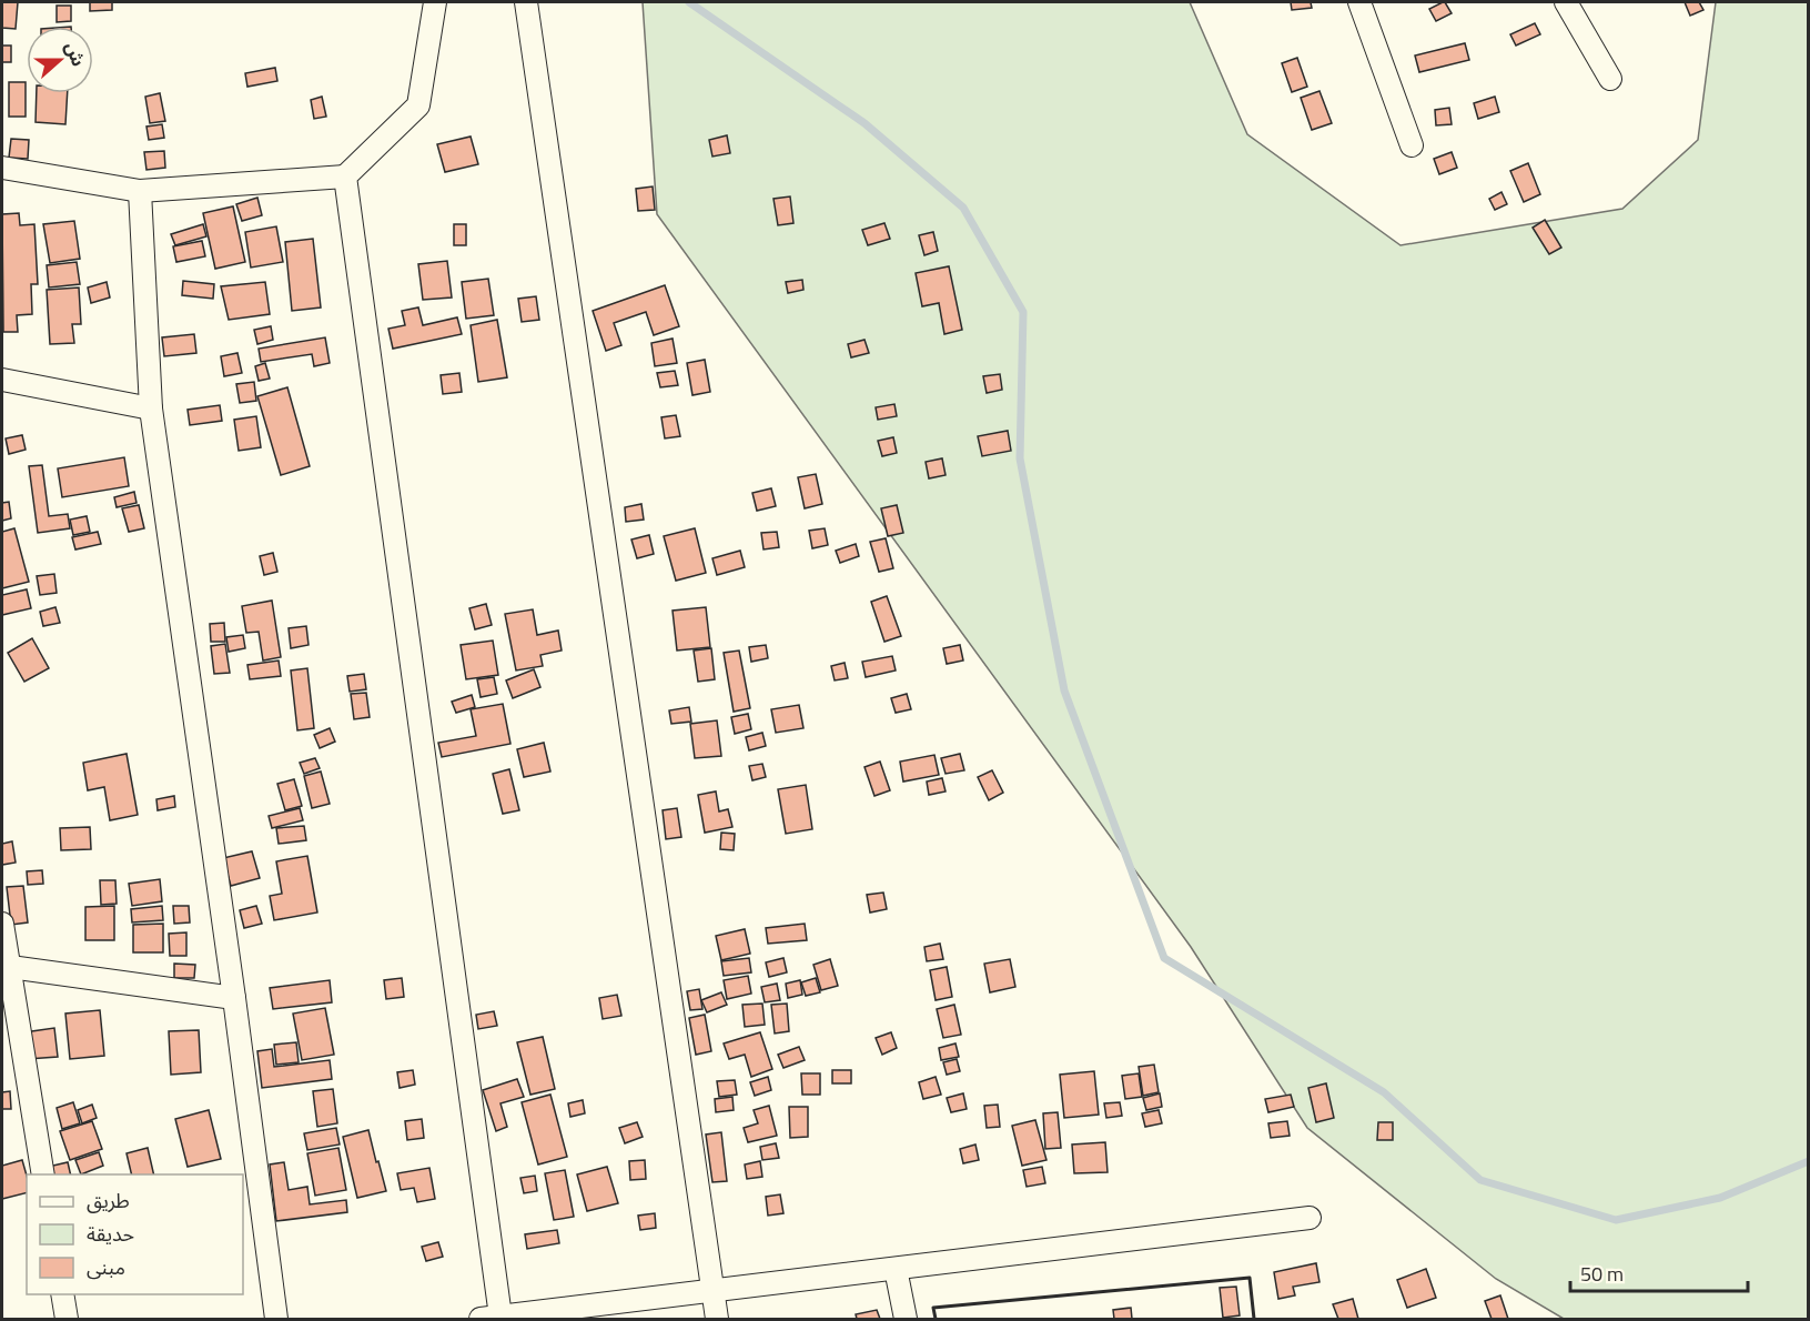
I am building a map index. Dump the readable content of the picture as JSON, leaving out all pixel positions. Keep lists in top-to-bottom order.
{
  "legend": ["طريق", "حديقة", "مبنى"],
  "scale_bar": "50 m",
  "north": "right"
}
